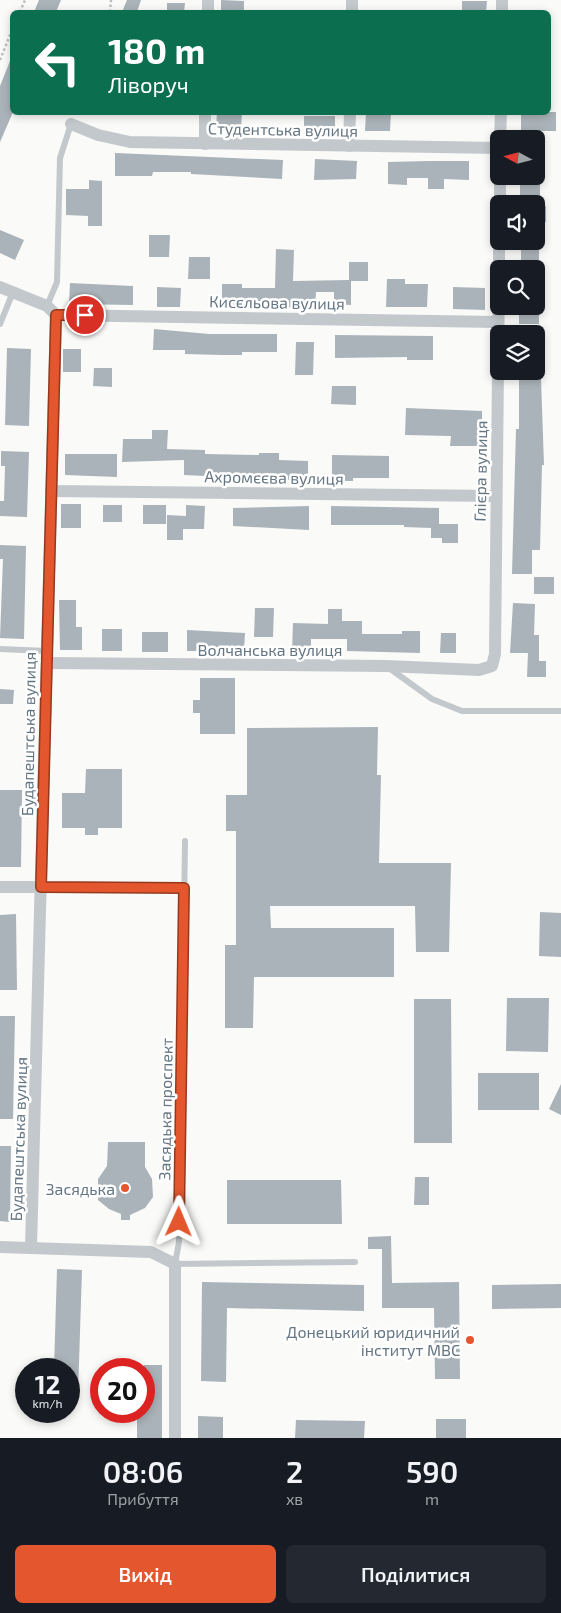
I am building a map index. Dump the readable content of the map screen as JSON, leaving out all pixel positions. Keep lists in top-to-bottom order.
{
  "streets": {
    "street": [
      "Студентська вулиця",
      "Кисєльова вулиця",
      "Глієра вулиця",
      "Ахромєєва вулиця",
      "Волчанська вулиця",
      "Будапештська вулиця",
      "Засядька проспект"
    ]
  },
  "crossings": [
    ["Кисєльова вулиця", "Глієра вулиця"],
    ["Кисєльова вулиця", "Будапештська вулиця"],
    ["Глієра вулиця", "Ахромєєва вулиця"],
    ["Глієра вулиця", "Волчанська вулиця"],
    ["Ахромєєва вулиця", "Будапештська вулиця"],
    ["Волчанська вулиця", "Будапештська вулиця"]
  ],
  "places": ["Засядька", "Донецький юридичний інститут МВС"],
  "north": "left",
  "page": {
    "turn": ["180 m", "Ліворуч"],
    "speed": "12 km/h",
    "limit": "20",
    "eta": [
      "08:06",
      "Прибуття",
      "2",
      "хв",
      "590",
      "m"
    ],
    "buttons": ["Вихід", "Поділитися"]
  }
}
